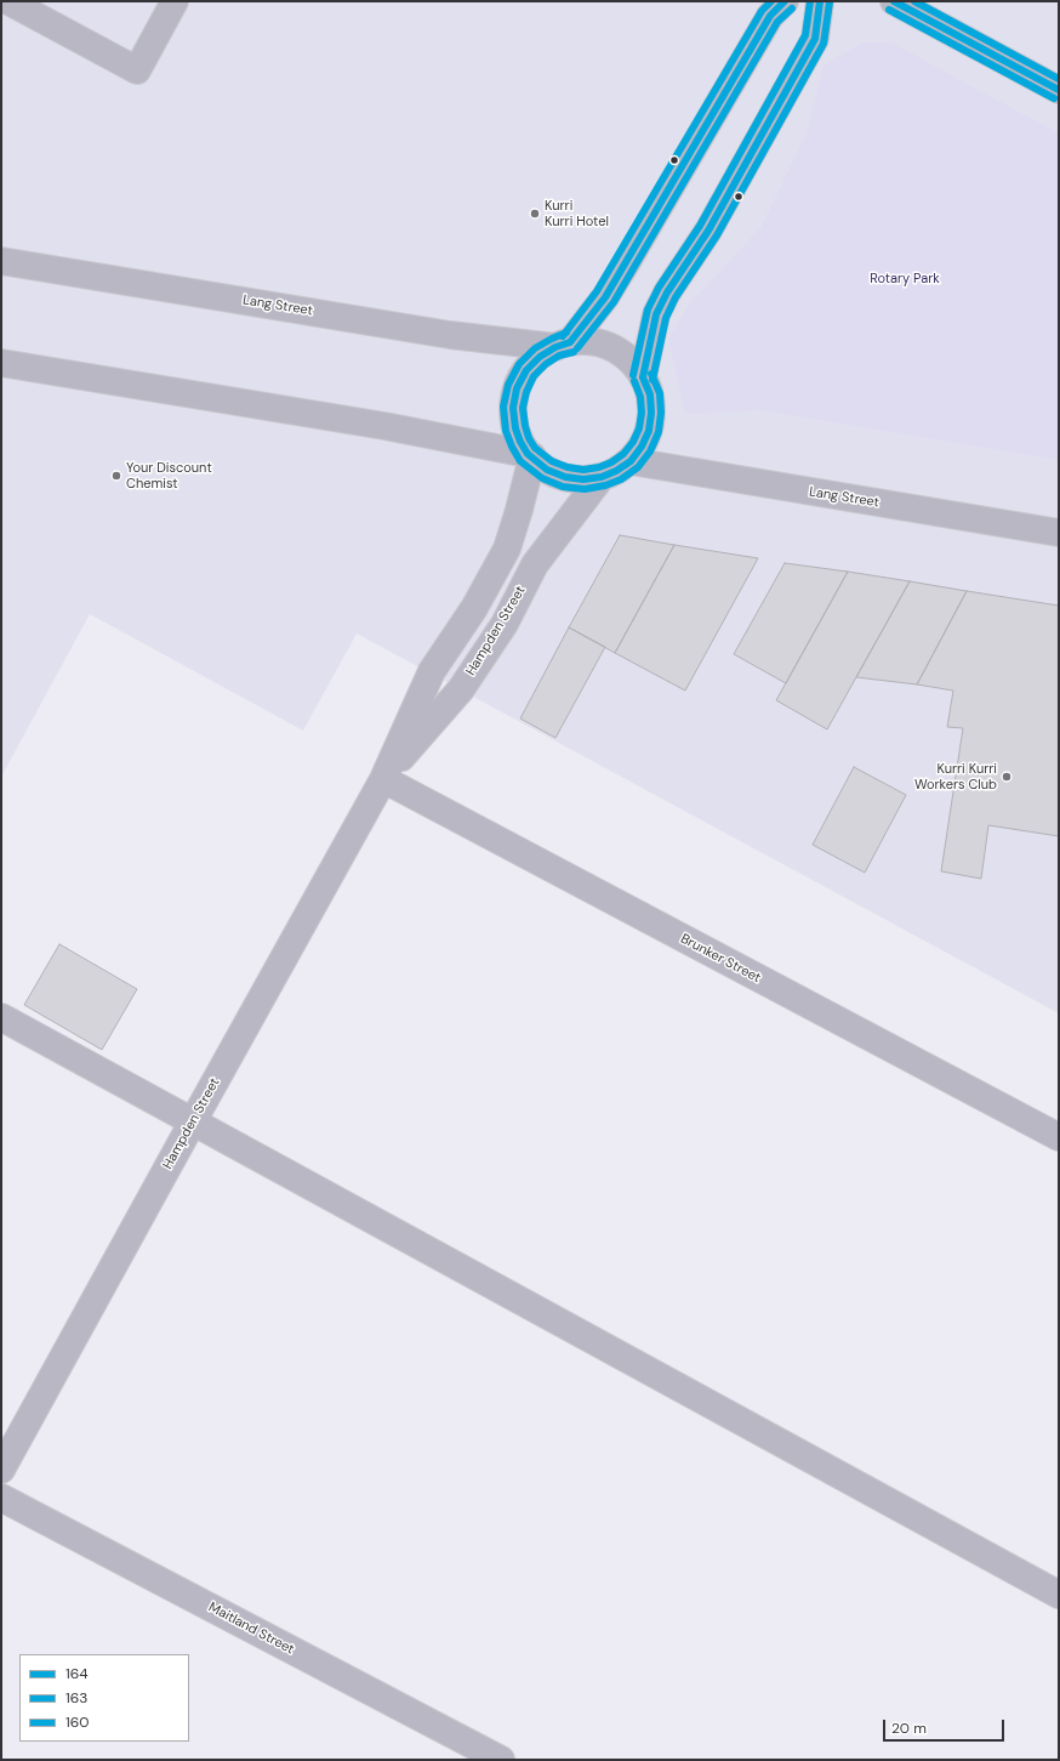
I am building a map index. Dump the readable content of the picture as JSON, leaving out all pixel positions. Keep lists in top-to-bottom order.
{
  "streets": {
    "street": [
      "Lang Street",
      "Hampden Street",
      "Brunker Street",
      "Maitland Street"
    ]
  },
  "crossings": [
    ["Lang Street", "Hampden Street"],
    ["Hampden Street", "Brunker Street"]
  ],
  "parks": ["Rotary Park"],
  "places": ["Kurri Kurri Hotel", "Your Discount Chemist", "Kurri Kurri Workers Club"],
  "lines": ["transit line 164", "transit line 160", "transit line 163"],
  "legend": ["164", "163", "160"],
  "scale_bar": "20 m"
}
